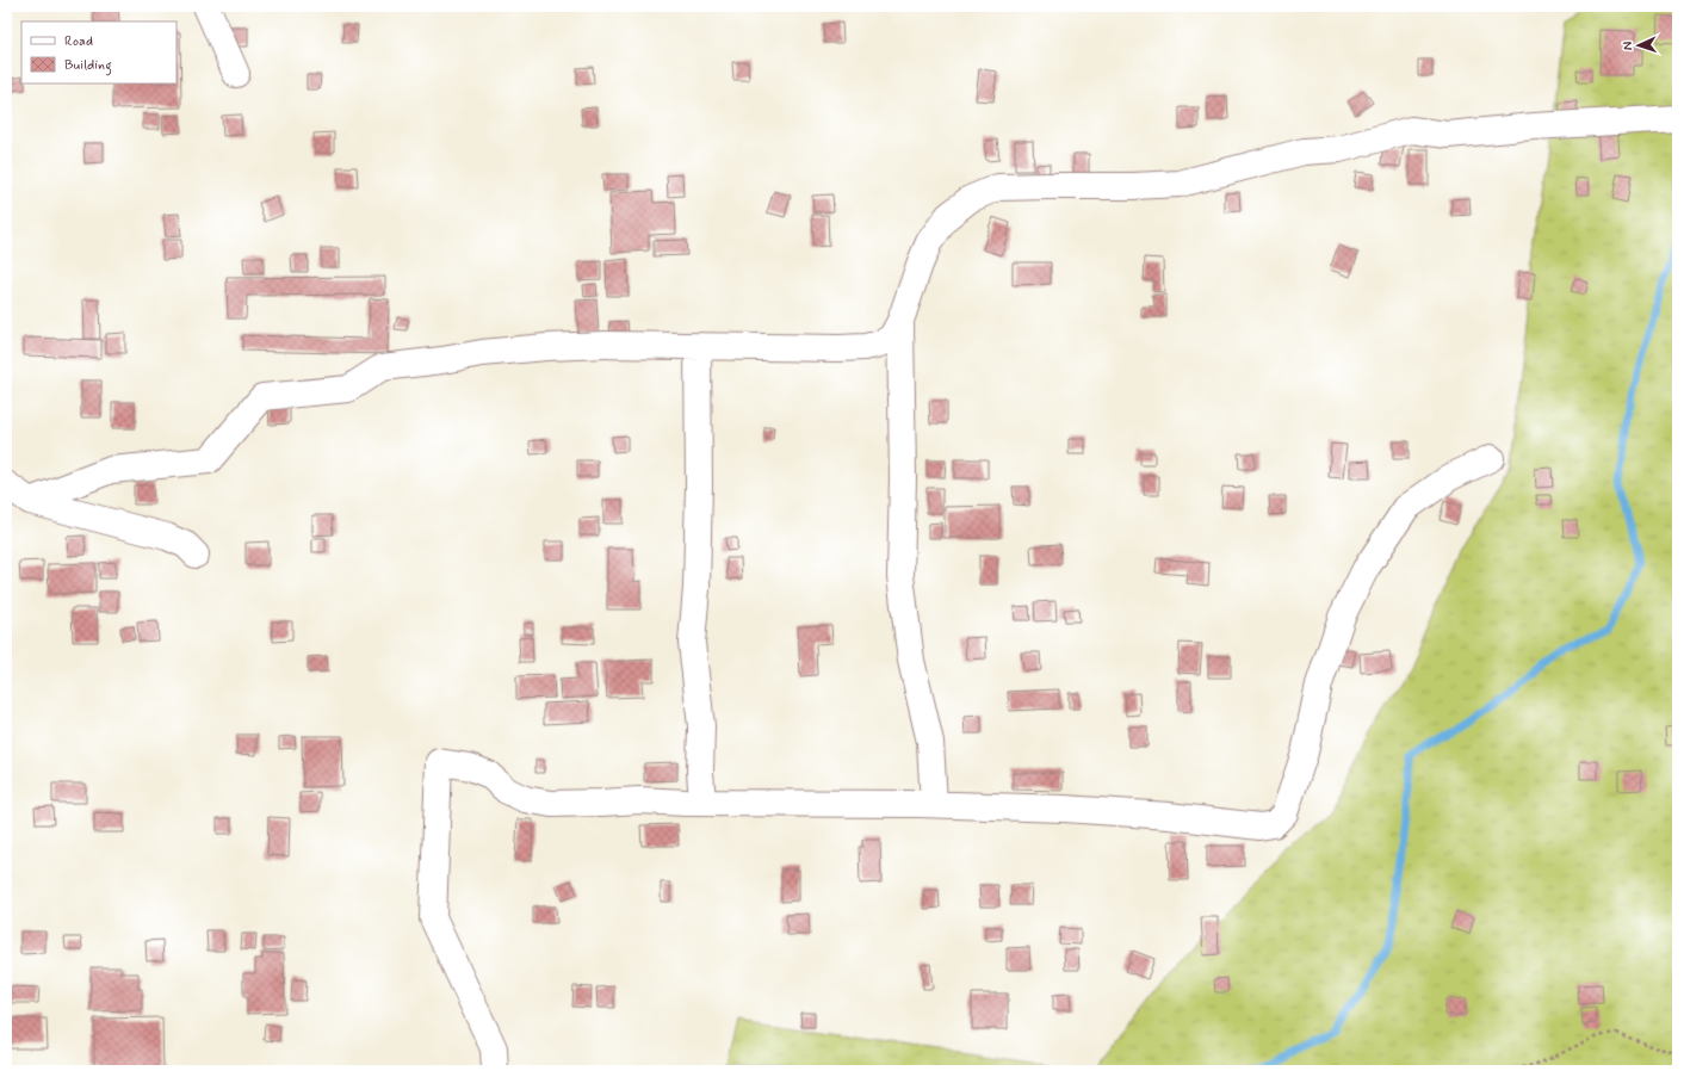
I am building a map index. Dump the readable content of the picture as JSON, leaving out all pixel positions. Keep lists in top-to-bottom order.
{
  "legend": ["Road", "Building"],
  "north": "left"
}
